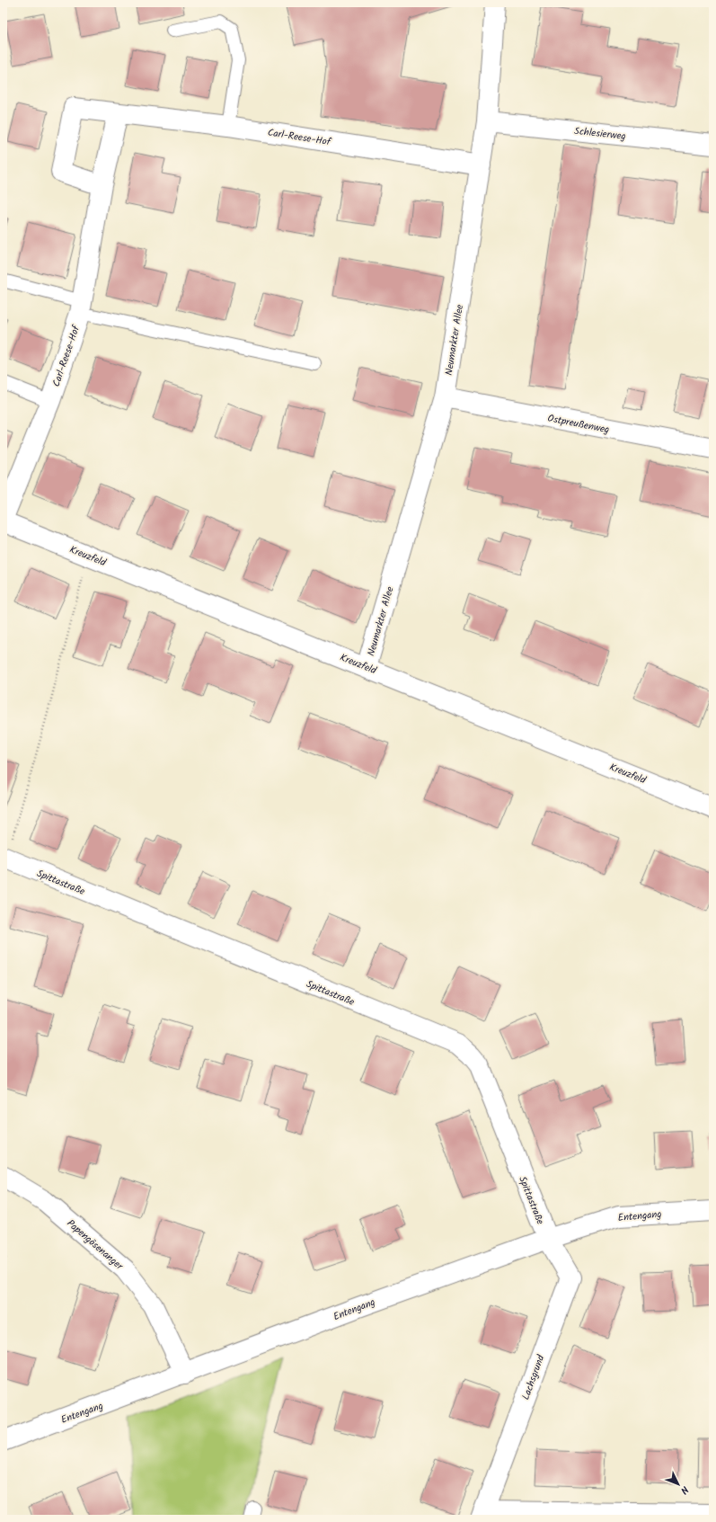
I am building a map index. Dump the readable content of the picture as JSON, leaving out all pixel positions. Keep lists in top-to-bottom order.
{
  "streets": {
    "street": [
      "Schlesierweg",
      "Carl-Reese-Hof",
      "Neumarkter Allee",
      "Ostpreußenweg",
      "Kreuzfeld",
      "Spittastraße",
      "Entengang",
      "Papengösenanger",
      "Lachsgrund"
    ]
  },
  "crossings": [
    ["Schlesierweg", "Neumarkter Allee"],
    ["Carl-Reese-Hof", "Neumarkter Allee"],
    ["Carl-Reese-Hof", "Kreuzfeld"],
    ["Neumarkter Allee", "Ostpreußenweg"],
    ["Neumarkter Allee", "Kreuzfeld"],
    ["Spittastraße", "Entengang"],
    ["Spittastraße", "Lachsgrund"],
    ["Entengang", "Papengösenanger"],
    ["Entengang", "Lachsgrund"]
  ],
  "north": "bottom right"
}
